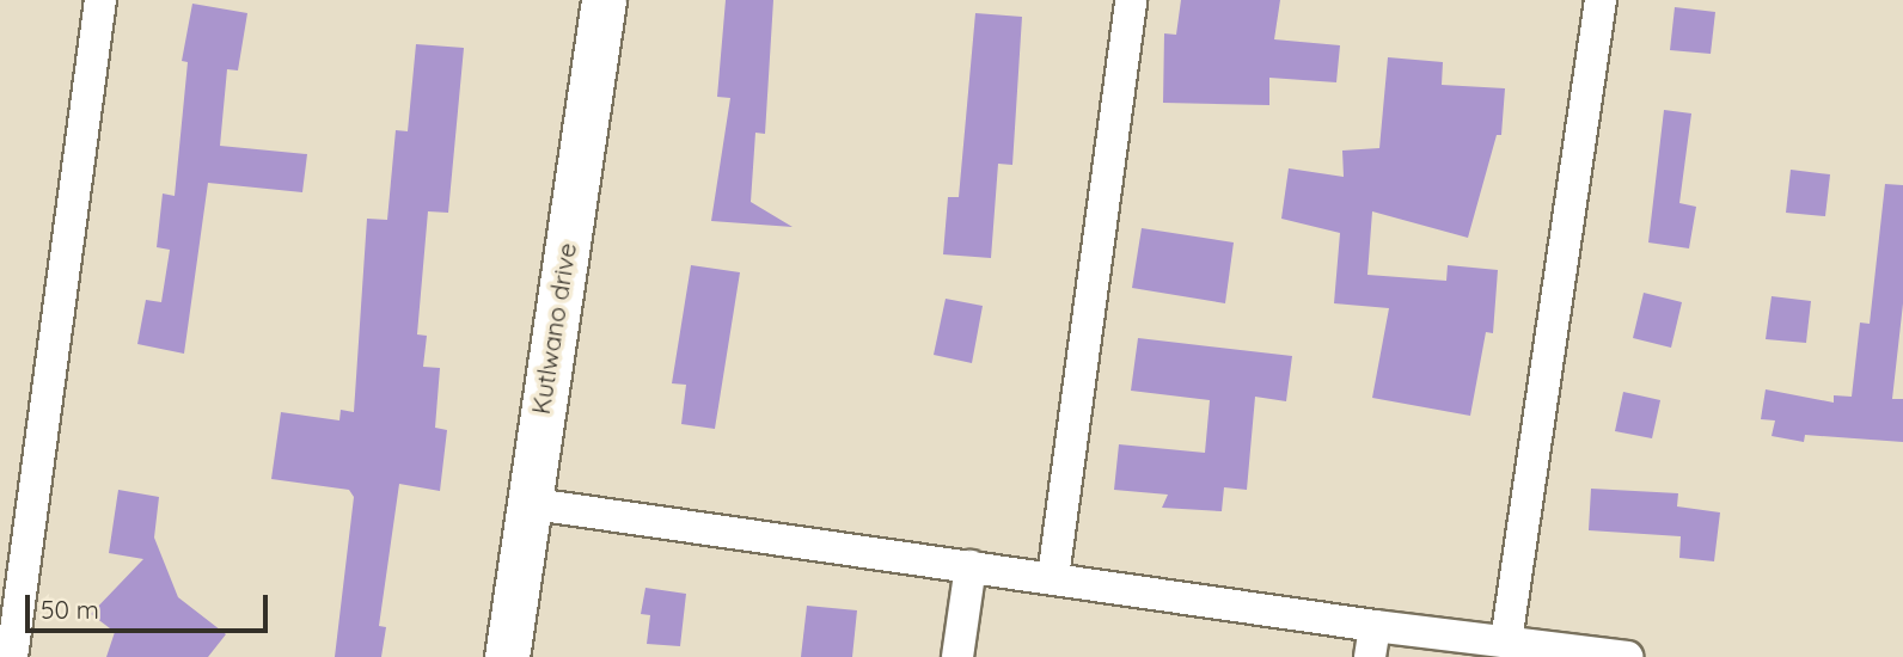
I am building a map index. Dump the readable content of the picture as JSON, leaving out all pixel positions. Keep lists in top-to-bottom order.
{
  "streets": {
    "street": ["Kutlwano drive"]
  },
  "scale_bar": "50 m"
}
